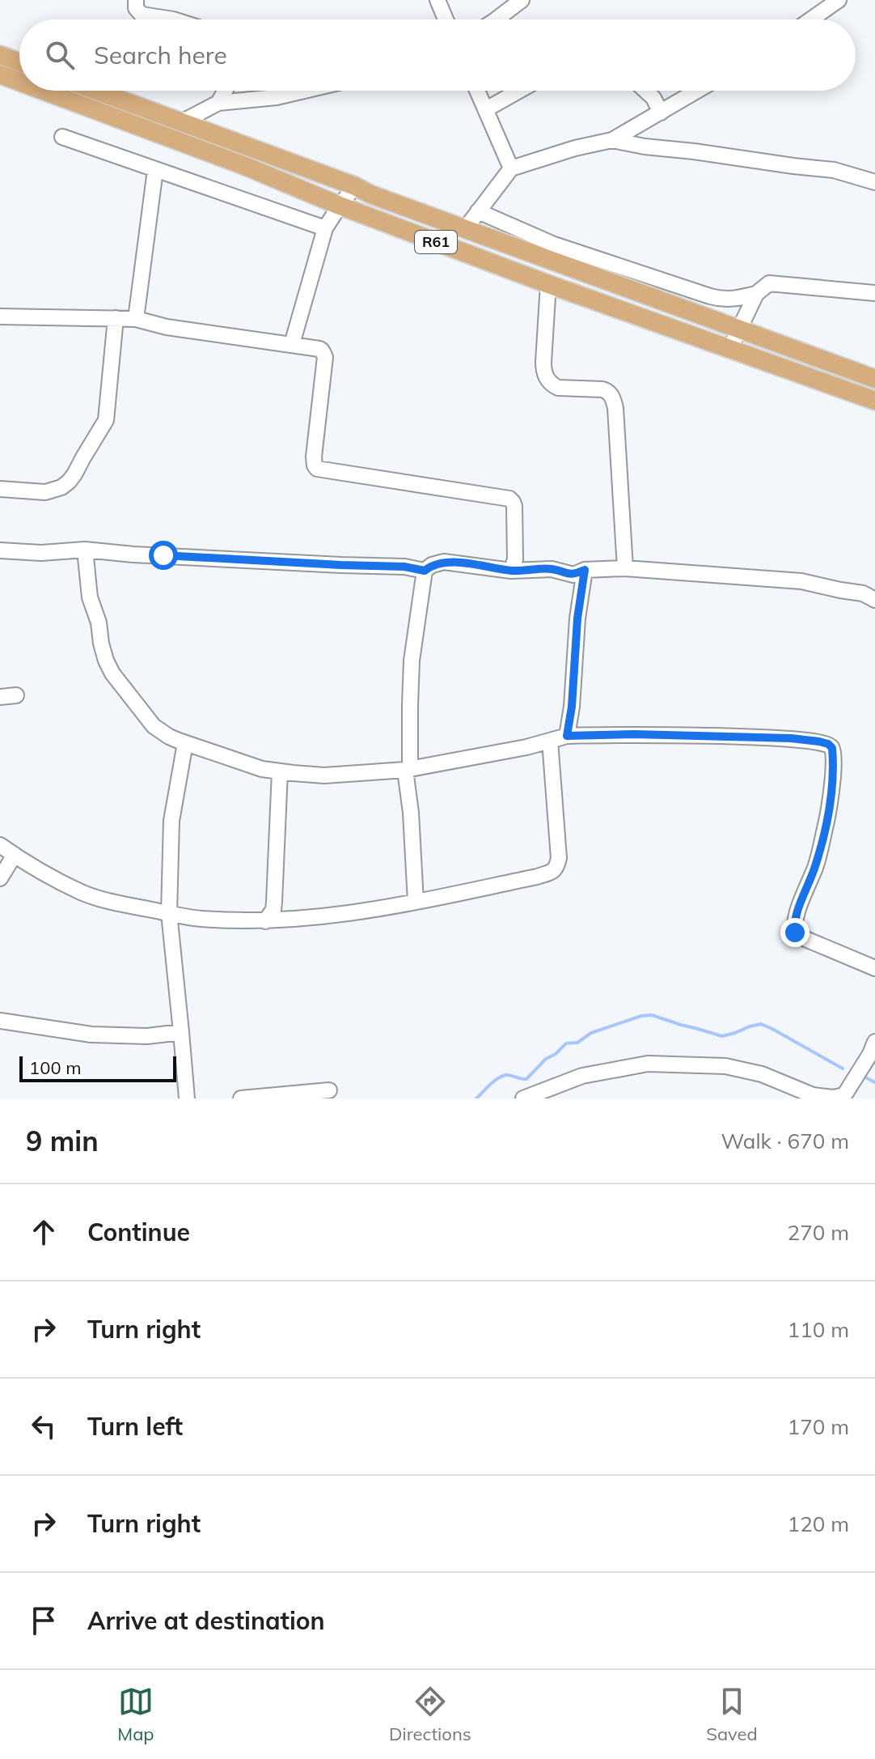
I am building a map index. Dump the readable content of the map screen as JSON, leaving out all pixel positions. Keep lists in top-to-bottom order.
{
  "streets": {
    "main road": ["R61"]
  },
  "scale_bar": "100 m",
  "page": {
    "search": "Search here",
    "scale": "100 m",
    "heading": ["9 min", "Walk · 670 m"],
    "list": [
      ["Continue", "270 m"],
      ["Turn right", "110 m"],
      ["Turn left", "170 m"],
      ["Turn right", "120 m"],
      "Arrive at destination"
    ],
    "nav": ["Map", "Directions", "Saved"]
  }
}
